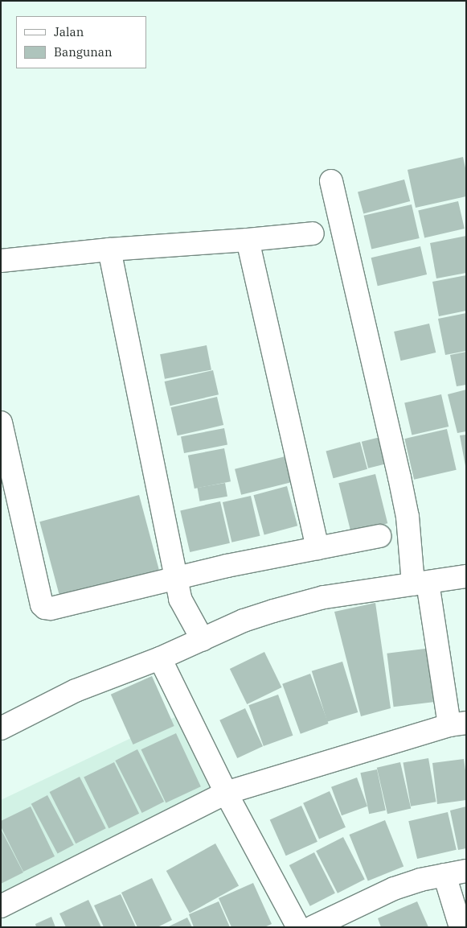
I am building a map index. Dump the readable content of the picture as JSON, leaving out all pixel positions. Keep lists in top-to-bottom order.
{
  "legend": ["Jalan", "Bangunan"]
}
